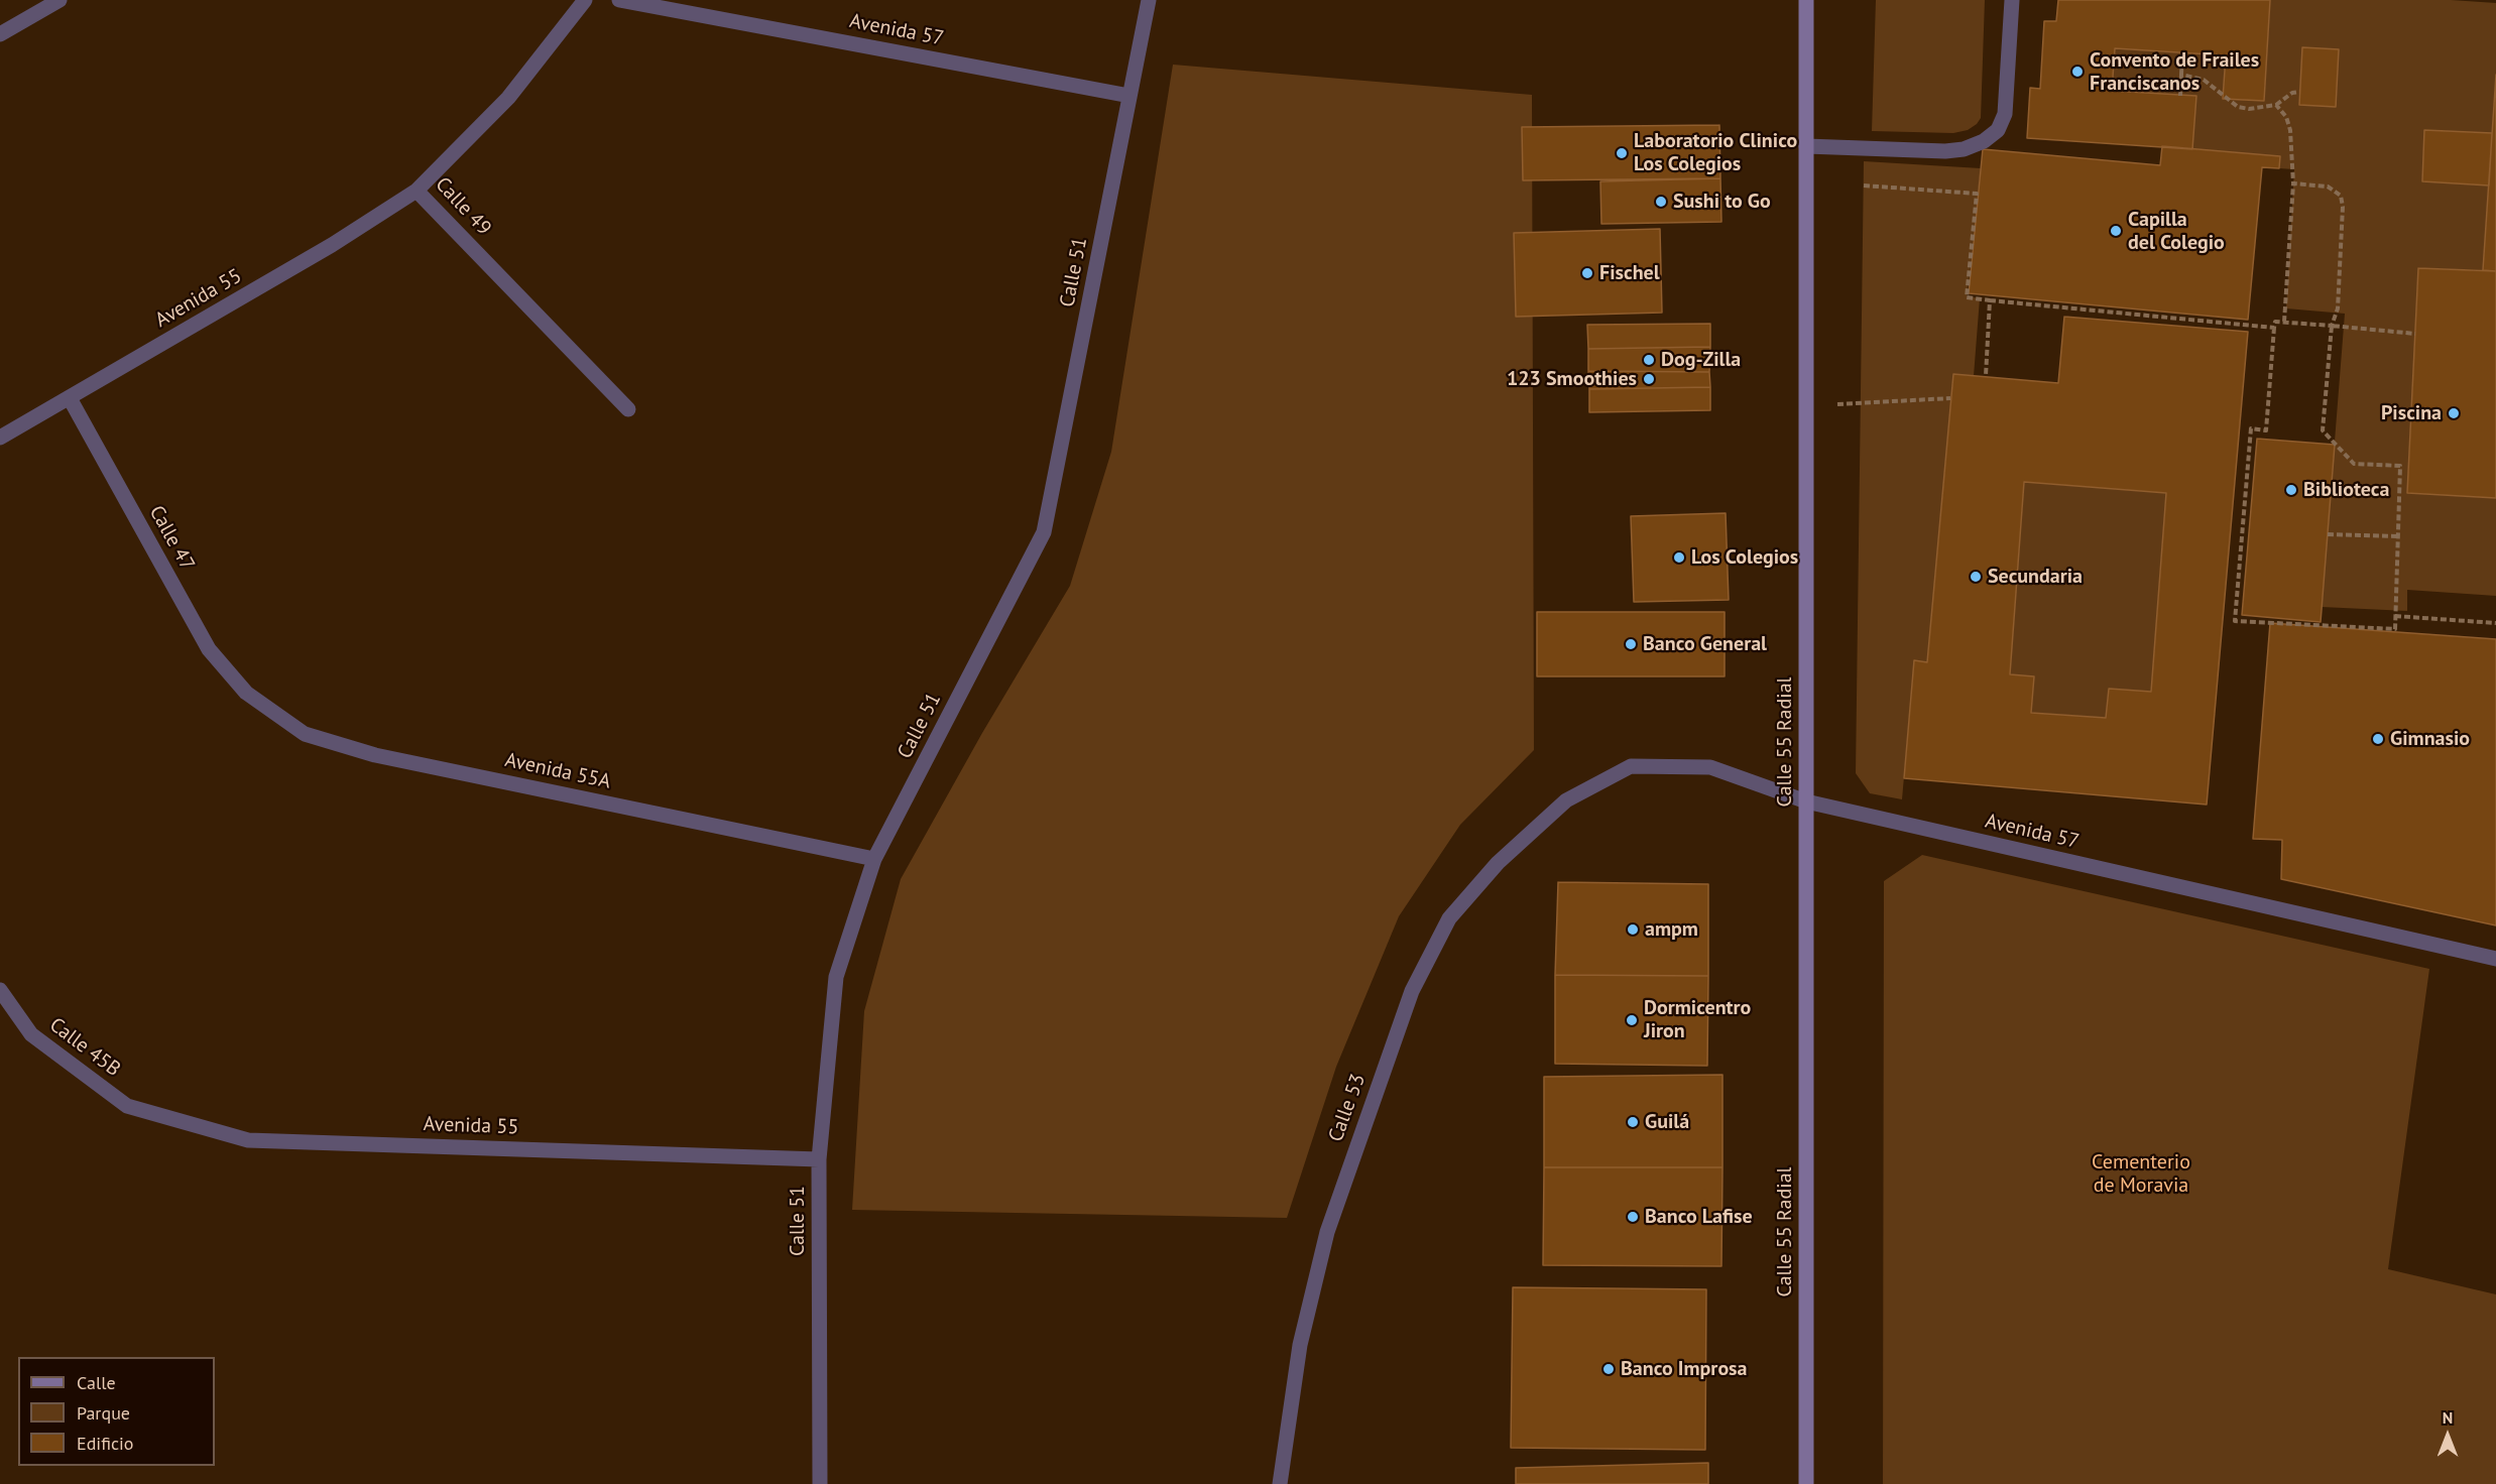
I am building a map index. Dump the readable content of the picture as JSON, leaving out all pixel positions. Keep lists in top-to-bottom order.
{
  "streets": {
    "main road": ["Calle 55 Radial"],
    "street": [
      "Avenida 57",
      "Calle 49",
      "Calle 51",
      "Avenida 55",
      "Calle 47",
      "Avenida 55A",
      "Calle 45B",
      "Calle 53"
    ]
  },
  "crossings": [
    ["Avenida 57", "Calle 51"],
    ["Avenida 57", "Calle 55 Radial"],
    ["Avenida 57", "Calle 53"],
    ["Calle 49", "Avenida 55"],
    ["Calle 51", "Avenida 55"],
    ["Calle 51", "Avenida 55A"],
    ["Avenida 55", "Calle 47"],
    ["Avenida 55", "Calle 45B"],
    ["Calle 47", "Avenida 55A"]
  ],
  "parks": ["Cementerio de Moravia"],
  "places": [
    "Convento de Frailes Franciscanos",
    "Laboratorio Clinico Los Colegios",
    "Sushi to Go",
    "Capilla del Colegio",
    "Fischel",
    "Dog-Zilla",
    "123 Smoothies",
    "Piscina",
    "Biblioteca",
    "Los Colegios",
    "Secundaria",
    "Banco General",
    "Gimnasio",
    "ampm",
    "Dormicentro Jiron",
    "Guilá",
    "Banco Lafise",
    "Banco Improsa"
  ],
  "legend": ["Calle", "Parque", "Edificio"],
  "north": "top"
}
